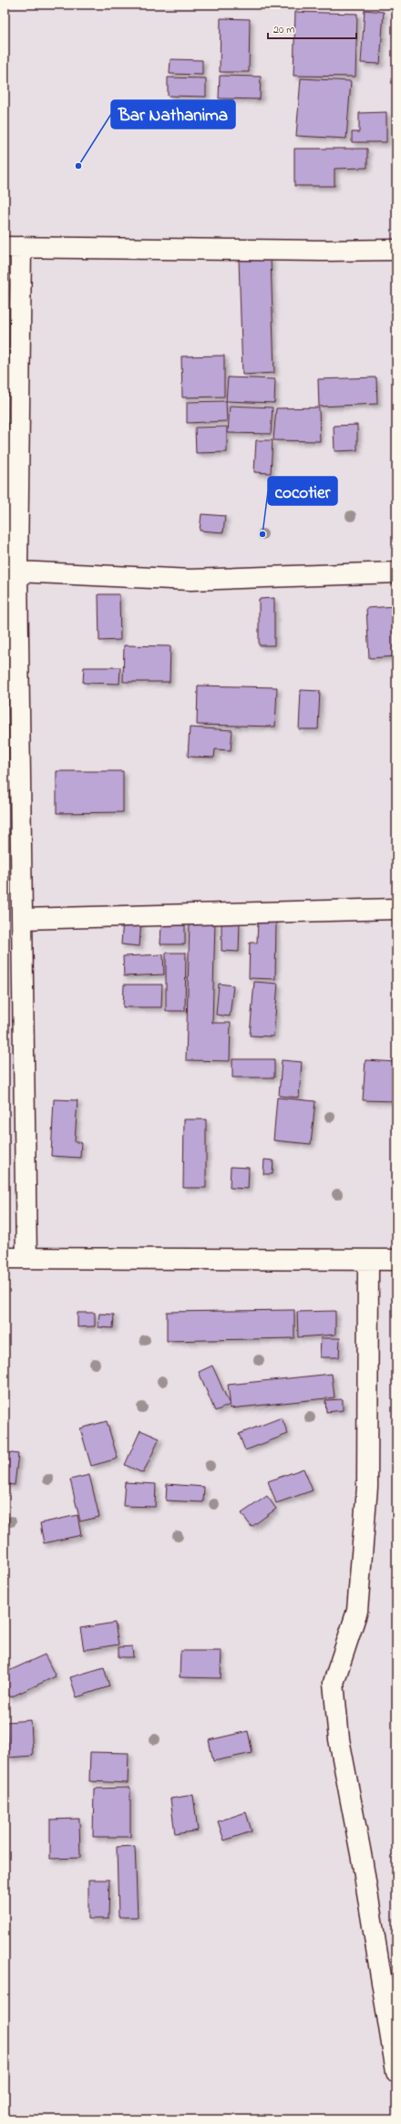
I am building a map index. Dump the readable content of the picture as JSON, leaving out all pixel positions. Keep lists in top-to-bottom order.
{
  "places": ["Bar Nathanima", "cocotier"],
  "scale_bar": "20 m"
}
